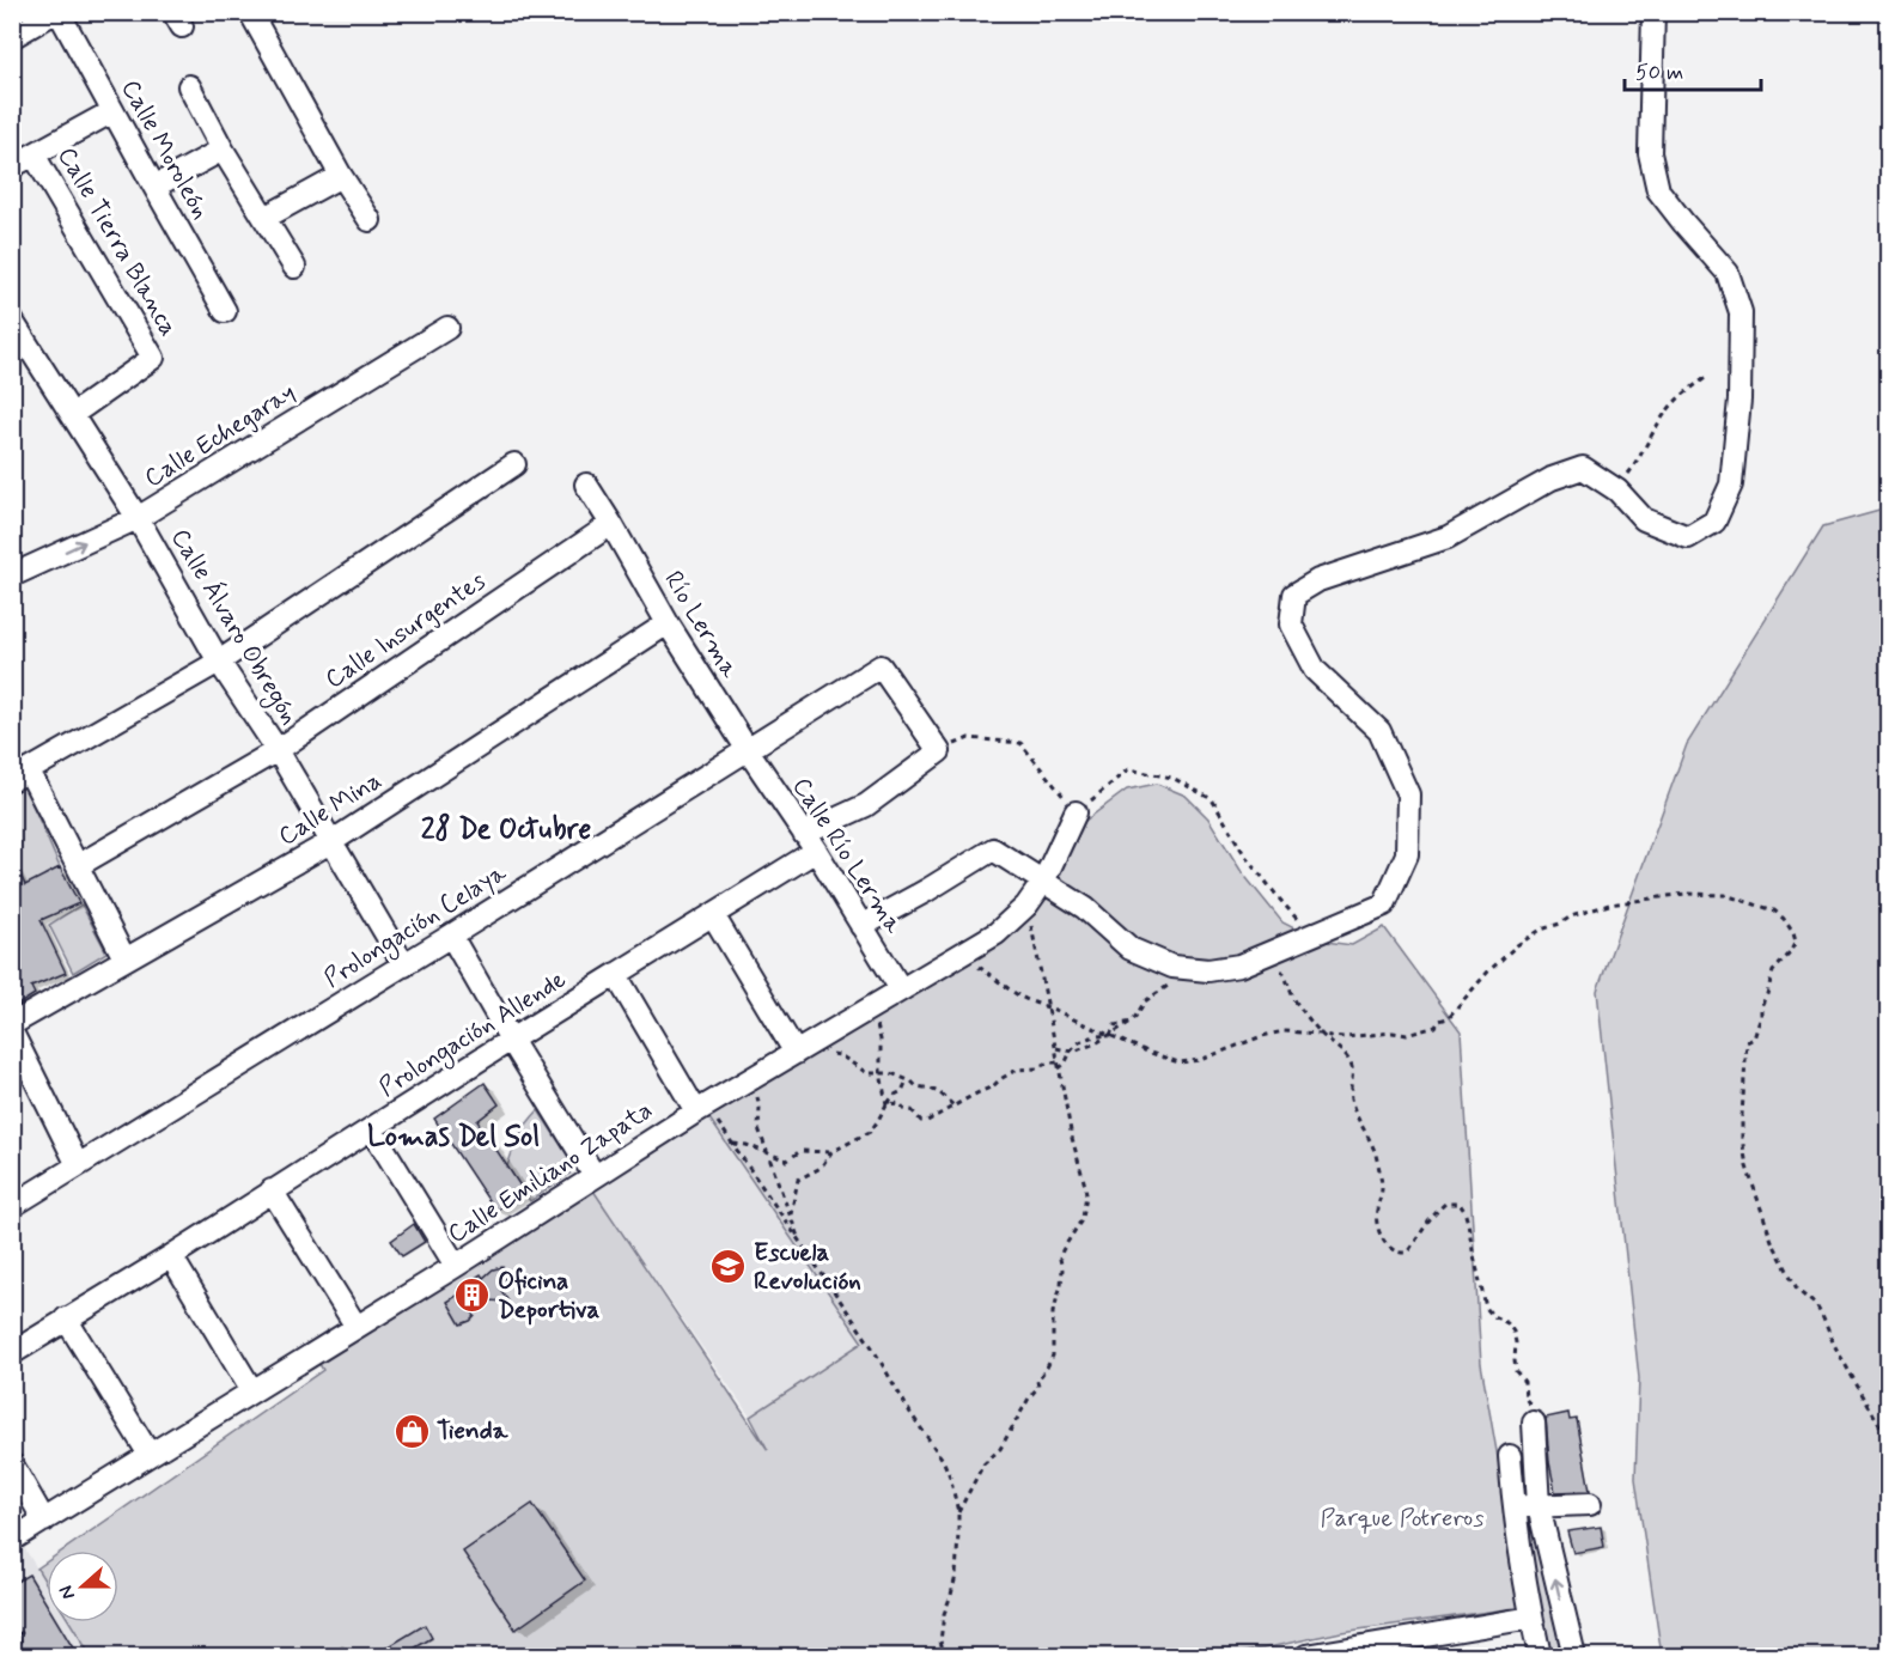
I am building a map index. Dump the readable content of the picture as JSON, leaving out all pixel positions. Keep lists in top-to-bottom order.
{
  "streets": {
    "street": [
      "Calle Moroleón",
      "Calle Tierra Blanca",
      "Calle Echegaray",
      "Río Lerma",
      "Calle Álvaro Obregón",
      "Calle Insurgentes",
      "Calle Mina",
      "Calle Río Lerma",
      "Prolongación Celaya",
      "Prolongación Allende",
      "Calle Emiliano Zapata"
    ]
  },
  "crossings": [
    ["Calle Tierra Blanca", "Calle Álvaro Obregón"],
    ["Calle Echegaray", "Calle Álvaro Obregón"],
    ["Río Lerma", "Calle Insurgentes"],
    ["Río Lerma", "Calle Mina"],
    ["Río Lerma", "Calle Río Lerma"],
    ["Río Lerma", "Prolongación Celaya"],
    ["Calle Álvaro Obregón", "Calle Insurgentes"],
    ["Calle Álvaro Obregón", "Calle Mina"],
    ["Calle Álvaro Obregón", "Prolongación Celaya"],
    ["Calle Río Lerma", "Prolongación Celaya"],
    ["Calle Río Lerma", "Prolongación Allende"],
    ["Calle Río Lerma", "Calle Emiliano Zapata"],
    ["Prolongación Celaya", "Prolongación Allende"]
  ],
  "districts": ["28 De Octubre", "Lomas Del Sol"],
  "parks": ["Parque Potreros"],
  "places": {
    "school or university": ["Escuela Revolución"],
    "building": ["Oficina Deportiva"],
    "shop": ["Tienda"]
  },
  "scale_bar": "50 m",
  "north": "left"
}
